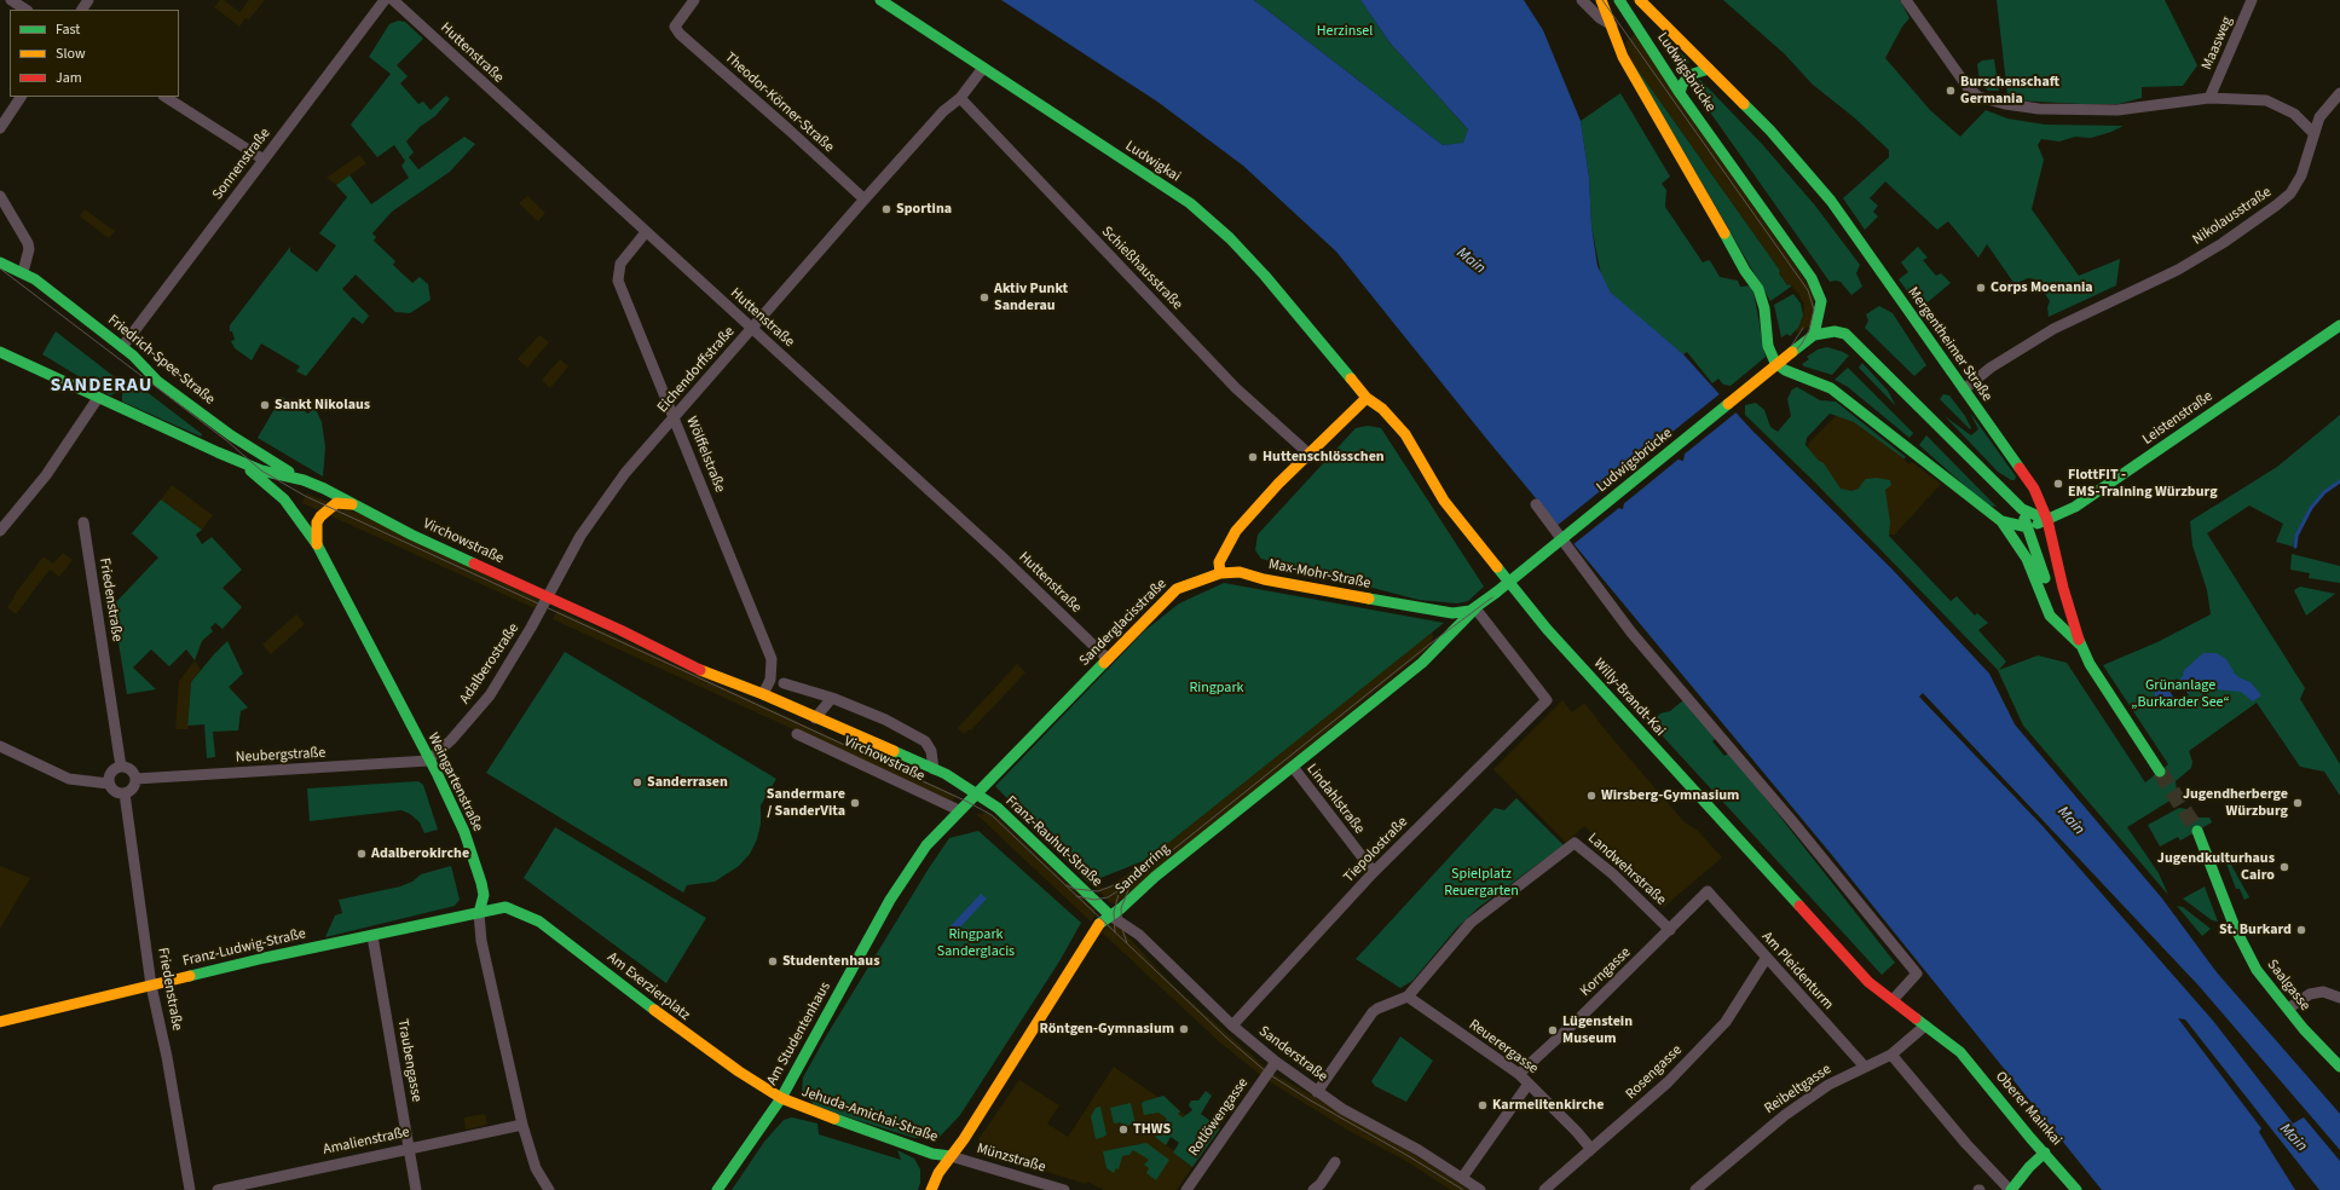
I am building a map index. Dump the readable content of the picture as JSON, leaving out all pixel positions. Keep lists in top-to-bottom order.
{
  "streets": {
    "main road": [
      "Ludwigsbrücke",
      "Ludwigkai",
      "Mergentheimer Straße",
      "Friedrich-Spee-Straße",
      "Leistenstraße",
      "Virchowstraße",
      "Max-Mohr-Straße",
      "Sanderglacisstraße",
      "Willy-Brandt-Kai",
      "Weingartenstraße",
      "Franz-Rauhut-Straße",
      "Sanderring",
      "Franz-Ludwig-Straße",
      "Saalgasse",
      "Am Exerzierplatz",
      "Am Studentenhaus",
      "Oberer Mainkai",
      "Jehuda-Amichai-Straße"
    ],
    "street": [
      "Maasweg",
      "Huttenstraße",
      "Theodor-Körner-Straße",
      "Sonnenstraße",
      "Nikolausstraße",
      "Schießhausstraße",
      "Eichendorffstraße",
      "Wölffelstraße",
      "Friedenstraße",
      "Adalberostraße",
      "Neubergstraße",
      "Lindahlstraße",
      "Tiepolostraße",
      "Landwehrstraße",
      "Am Pleidenturm",
      "Korngasse",
      "Reuerergasse",
      "Sanderstraße",
      "Traubengasse",
      "Rosengasse",
      "Reibeltgasse",
      "Rotlöwengasse",
      "Amalienstraße",
      "Münzstraße"
    ]
  },
  "crossings": [
    ["Huttenstraße", "Eichendorffstraße"],
    ["Huttenstraße", "Wölffelstraße"],
    ["Huttenstraße", "Sanderglacisstraße"],
    ["Ludwigsbrücke", "Max-Mohr-Straße"],
    ["Ludwigsbrücke", "Tiepolostraße"],
    ["Ludwigsbrücke", "Sanderring"],
    ["Theodor-Körner-Straße", "Eichendorffstraße"],
    ["Ludwigkai", "Eichendorffstraße"],
    ["Ludwigkai", "Willy-Brandt-Kai"],
    ["Sonnenstraße", "Friedrich-Spee-Straße"],
    ["Nikolausstraße", "Mergentheimer Straße"],
    ["Schießhausstraße", "Eichendorffstraße"],
    ["Mergentheimer Straße", "Leistenstraße"],
    ["Friedrich-Spee-Straße", "Virchowstraße"],
    ["Eichendorffstraße", "Wölffelstraße"],
    ["Eichendorffstraße", "Virchowstraße"],
    ["Eichendorffstraße", "Adalberostraße"],
    ["Wölffelstraße", "Virchowstraße"],
    ["Virchowstraße", "Sanderglacisstraße"],
    ["Virchowstraße", "Adalberostraße"],
    ["Virchowstraße", "Weingartenstraße"],
    ["Virchowstraße", "Franz-Rauhut-Straße"],
    ["Virchowstraße", "Am Studentenhaus"],
    ["Max-Mohr-Straße", "Sanderglacisstraße"],
    ["Max-Mohr-Straße", "Tiepolostraße"],
    ["Max-Mohr-Straße", "Sanderring"],
    ["Friedenstraße", "Neubergstraße"],
    ["Friedenstraße", "Franz-Ludwig-Straße"],
    ["Sanderglacisstraße", "Franz-Rauhut-Straße"],
    ["Sanderglacisstraße", "Am Studentenhaus"],
    ["Adalberostraße", "Neubergstraße"],
    ["Adalberostraße", "Weingartenstraße"],
    ["Willy-Brandt-Kai", "Reibeltgasse"],
    ["Willy-Brandt-Kai", "Oberer Mainkai"],
    ["Neubergstraße", "Weingartenstraße"],
    ["Weingartenstraße", "Franz-Ludwig-Straße"],
    ["Weingartenstraße", "Amalienstraße"],
    ["Lindahlstraße", "Tiepolostraße"],
    ["Lindahlstraße", "Sanderring"],
    ["Franz-Rauhut-Straße", "Sanderring"],
    ["Franz-Rauhut-Straße", "Am Studentenhaus"],
    ["Franz-Rauhut-Straße", "Sanderstraße"],
    ["Tiepolostraße", "Sanderring"],
    ["Tiepolostraße", "Sanderstraße"],
    ["Sanderring", "Sanderstraße"],
    ["Sanderring", "Jehuda-Amichai-Straße"],
    ["Sanderring", "Münzstraße"],
    ["Landwehrstraße", "Korngasse"],
    ["Landwehrstraße", "Reuerergasse"],
    ["Landwehrstraße", "Sanderstraße"],
    ["Franz-Ludwig-Straße", "Am Exerzierplatz"],
    ["Franz-Ludwig-Straße", "Traubengasse"],
    ["Am Pleidenturm", "Korngasse"],
    ["Am Pleidenturm", "Rosengasse"],
    ["Am Pleidenturm", "Reibeltgasse"],
    ["Korngasse", "Reuerergasse"],
    ["Am Exerzierplatz", "Am Studentenhaus"],
    ["Am Exerzierplatz", "Jehuda-Amichai-Straße"],
    ["Am Studentenhaus", "Jehuda-Amichai-Straße"],
    ["Reuerergasse", "Rosengasse"],
    ["Sanderstraße", "Rotlöwengasse"],
    ["Traubengasse", "Amalienstraße"],
    ["Jehuda-Amichai-Straße", "Münzstraße"]
  ],
  "districts": ["SANDERAU"],
  "water": ["Main"],
  "parks": [
    "Herzinsel",
    "Grünanlage „Burkarder See“",
    "Ringpark",
    "Spielplatz Reuergarten",
    "Ringpark Sanderglacis"
  ],
  "places": [
    "Burschenschaft Germania",
    "Sportina",
    "Corps Moenania",
    "Aktiv Punkt Sanderau",
    "Sankt Nikolaus",
    "Huttenschlösschen",
    "FlottFIT - EMS-Training Würzburg",
    "Sanderrasen",
    "Wirsberg-Gymnasium",
    "Sandermare / SanderVita",
    "Jugendherberge Würzburg",
    "Adalberokirche",
    "Jugendkulturhaus Cairo",
    "St. Burkard",
    "Studentenhaus",
    "Röntgen-Gymnasium",
    "Lügenstein Museum",
    "Karmelitenkirche",
    "THWS"
  ],
  "legend": ["Fast", "Slow", "Jam"]
}
